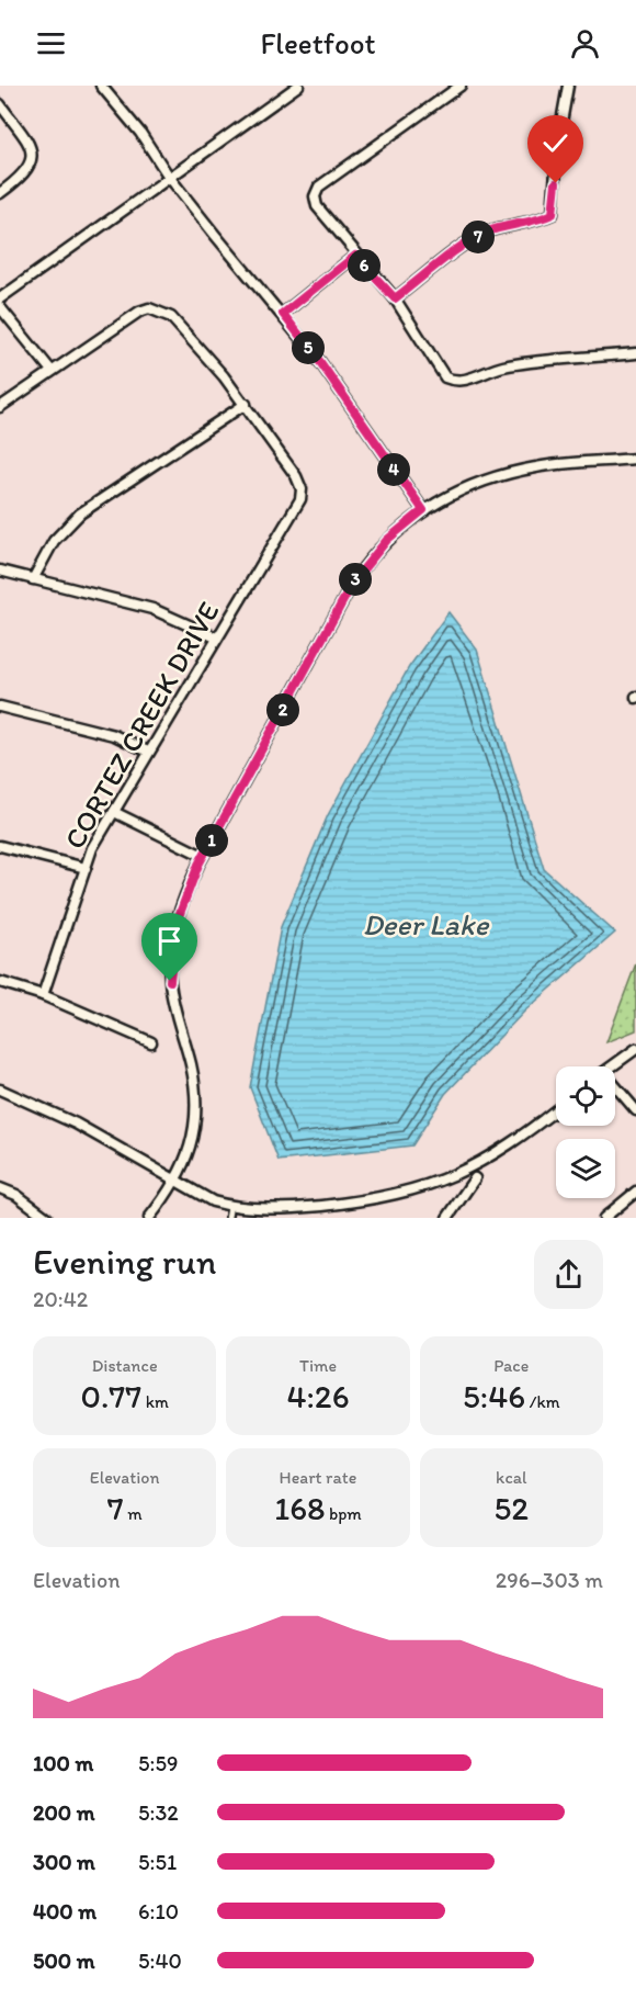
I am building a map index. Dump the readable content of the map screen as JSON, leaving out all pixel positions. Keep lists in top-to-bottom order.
{
  "streets": {
    "street": ["CORTEZ CREEK DRIVE"]
  },
  "water": ["Deer Lake"],
  "page": {
    "header": "Fleetfoot",
    "pins": [
      "7",
      "6",
      "5",
      "4",
      "3",
      "2",
      "1"
    ],
    "heading": ["Evening run", "20:42"],
    "stats": [
      ["Distance", "0.77 km"],
      ["Time", "4:26"],
      ["Pace", "5:46 /km"],
      ["Elevation", "7 m"],
      ["Heart rate", "168 bpm"],
      ["kcal", "52"]
    ],
    "chart": ["Elevation", "296–303 m"],
    "list": [
      {
        "name": "100 m",
        "note": "5:59"
      },
      {
        "name": "200 m",
        "note": "5:32"
      },
      {
        "name": "300 m",
        "note": "5:51"
      },
      {
        "name": "400 m",
        "note": "6:10"
      },
      {
        "name": "500 m",
        "note": "5:40"
      }
    ]
  }
}
